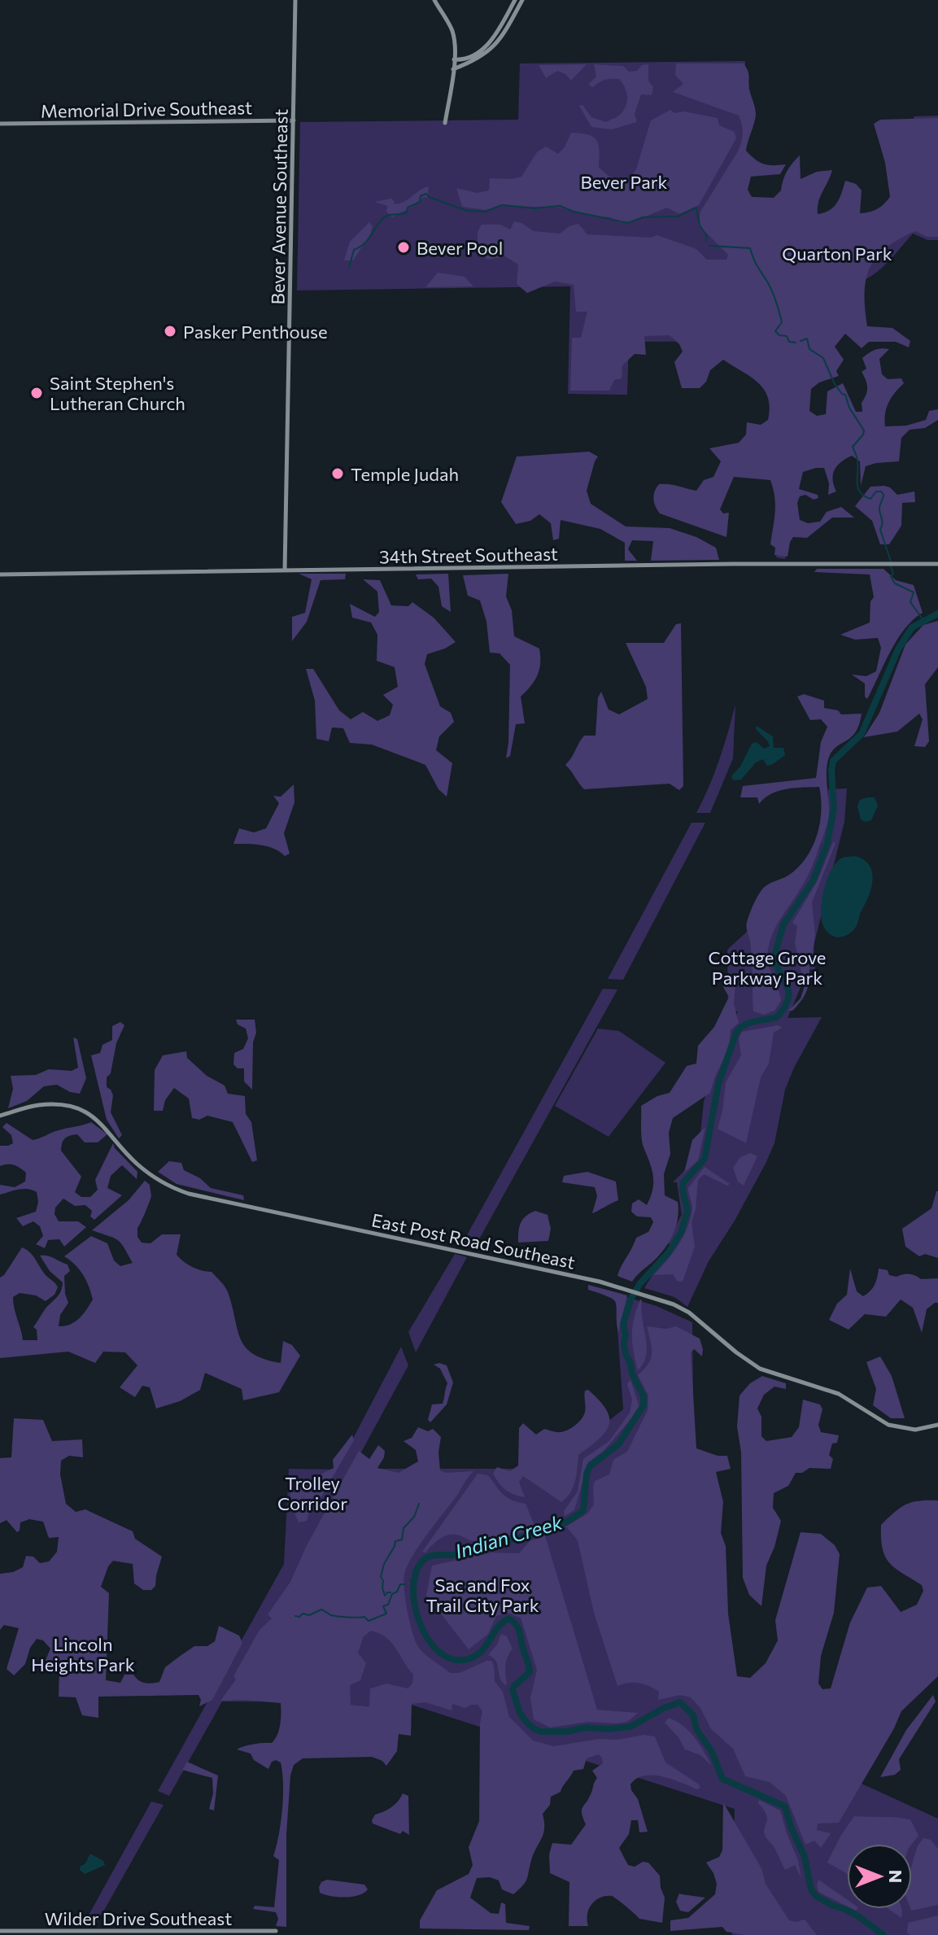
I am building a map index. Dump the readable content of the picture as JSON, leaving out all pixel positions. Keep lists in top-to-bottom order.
{
  "streets": {
    "street": [
      "Memorial Drive Southeast",
      "Bever Avenue Southeast",
      "34th Street Southeast",
      "East Post Road Southeast",
      "Wilder Drive Southeast"
    ]
  },
  "crossings": [
    ["Memorial Drive Southeast", "Bever Avenue Southeast"],
    ["Bever Avenue Southeast", "34th Street Southeast"]
  ],
  "water": ["Indian Creek"],
  "parks": [
    "Bever Park",
    "Quarton Park",
    "Cottage Grove Parkway Park",
    "Trolley Corridor",
    "Sac and Fox Trail City Park",
    "Lincoln Heights Park"
  ],
  "places": [
    "Bever Pool",
    "Pasker Penthouse",
    "Saint Stephen's Lutheran Church",
    "Temple Judah"
  ],
  "north": "right"
}
